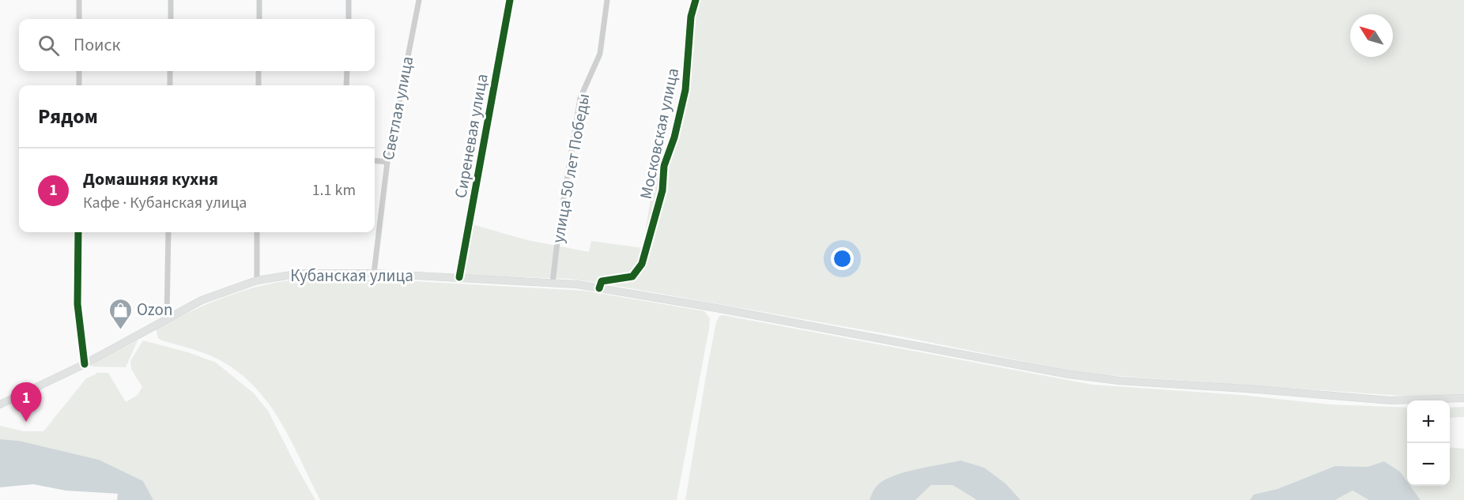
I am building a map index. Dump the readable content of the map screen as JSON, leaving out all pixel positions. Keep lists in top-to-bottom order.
{
  "streets": {
    "main road": ["Кубанская улица"],
    "street": [
      "Светлая улица",
      "Московская улица",
      "Сиреневая улица",
      "улица 50 лет Победы"
    ]
  },
  "crossings": [
    ["Светлая улица", "Кубанская улица"],
    ["Московская улица", "Кубанская улица"],
    ["Сиреневая улица", "Кубанская улица"],
    ["улица 50 лет Победы", "Кубанская улица"]
  ],
  "places": {
    "shop": ["Ozon"]
  },
  "north": "top left",
  "page": {
    "search": "Поиск",
    "heading": "Рядом",
    "list": [
      {
        "mark": "1",
        "name": "Домашняя кухня",
        "note": "Кафе · Кубанская улица",
        "value": "1.1 km"
      }
    ],
    "pins": "1",
    "map_buttons": ["+", "−"]
  }
}
